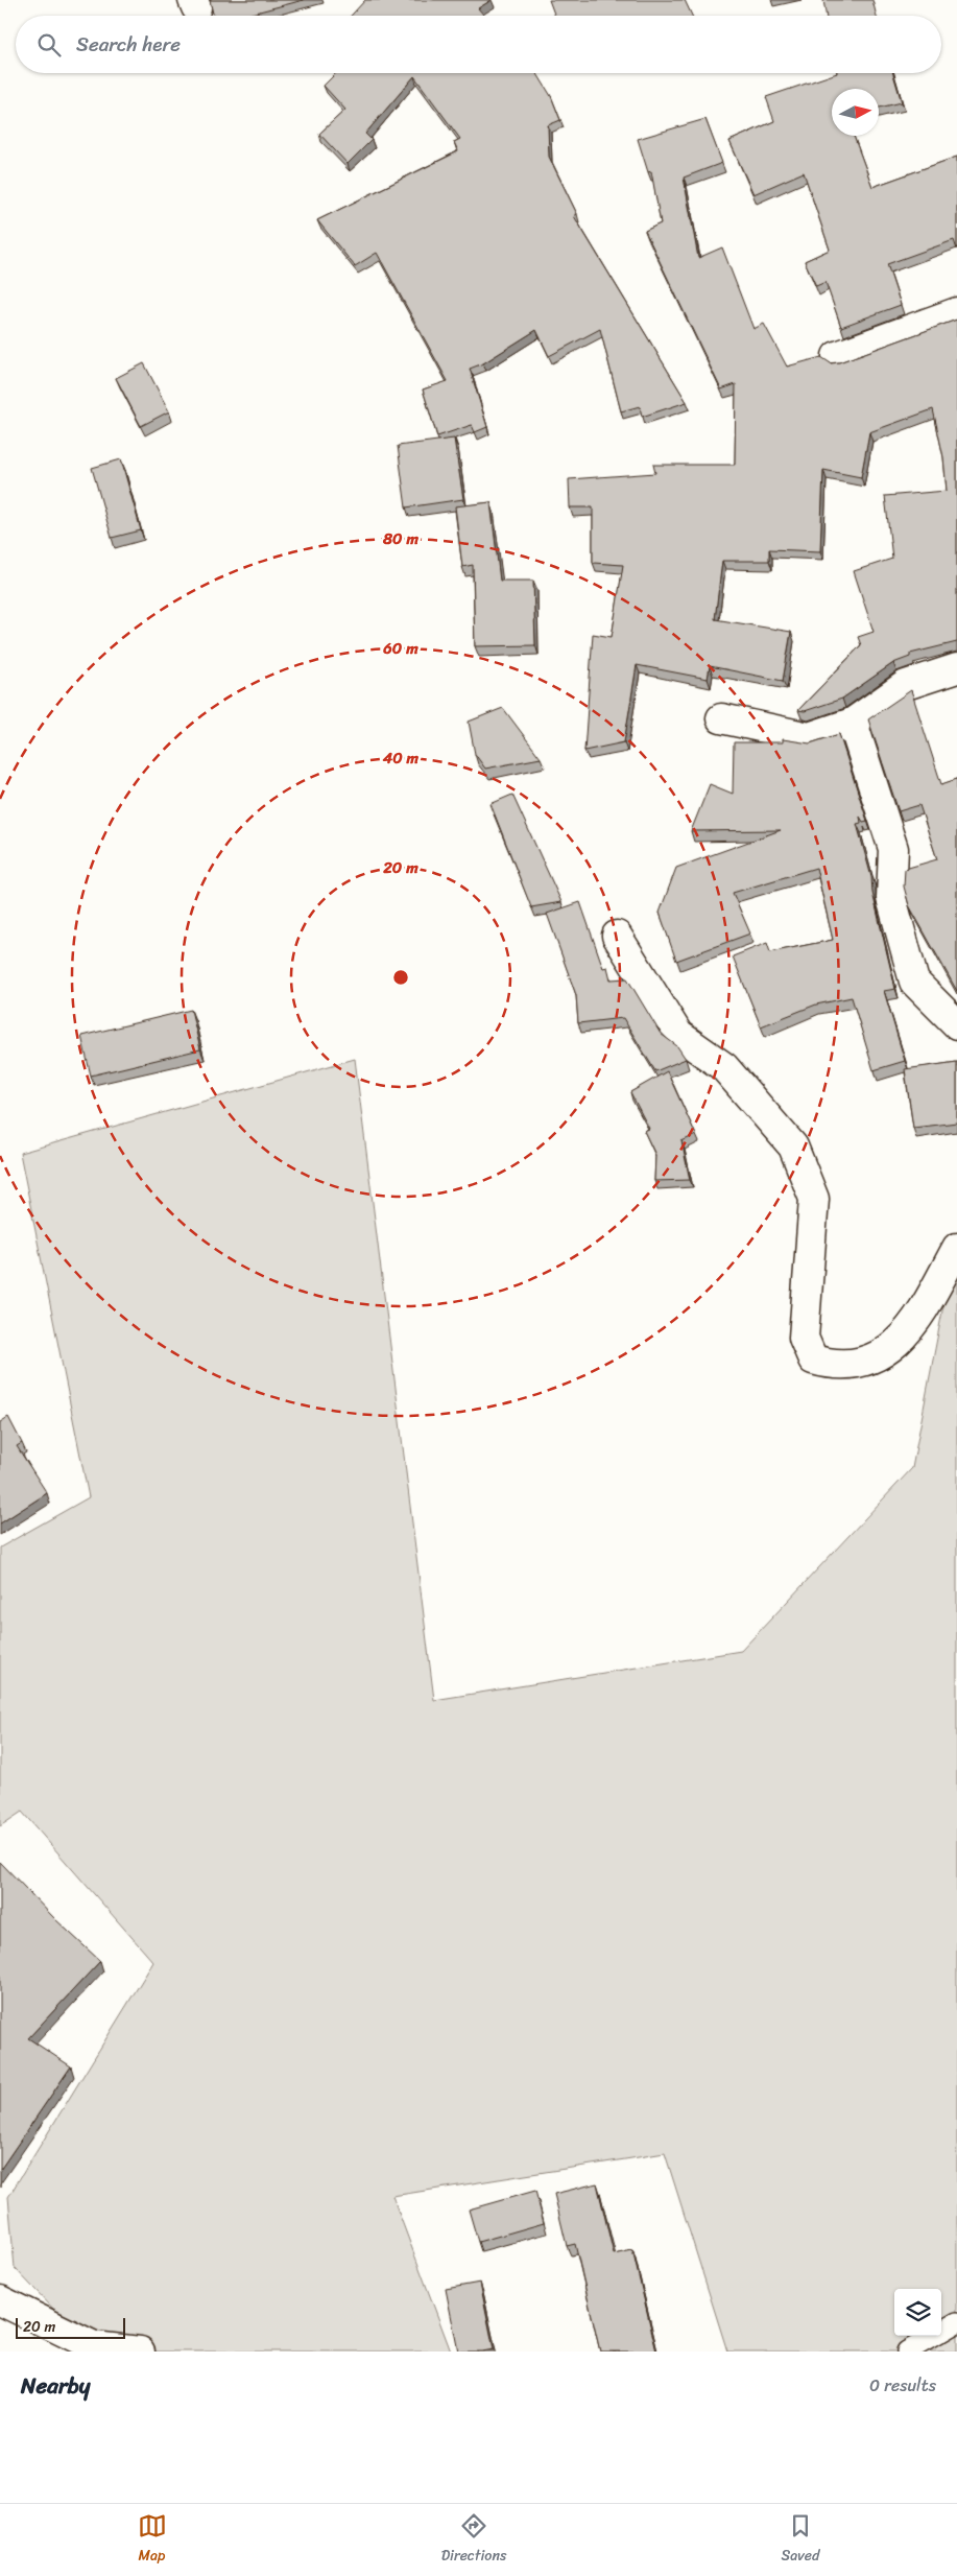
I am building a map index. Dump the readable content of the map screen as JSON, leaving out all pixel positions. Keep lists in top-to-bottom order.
{
  "scale_bar": "20 m",
  "north": "right",
  "page": {
    "search": "Search here",
    "scale": "20 m",
    "heading": ["Nearby", "0 results"],
    "nav": ["Map", "Directions", "Saved"]
  },
  "rings": [
    "80 m",
    "60 m",
    "40 m",
    "20 m"
  ]
}
